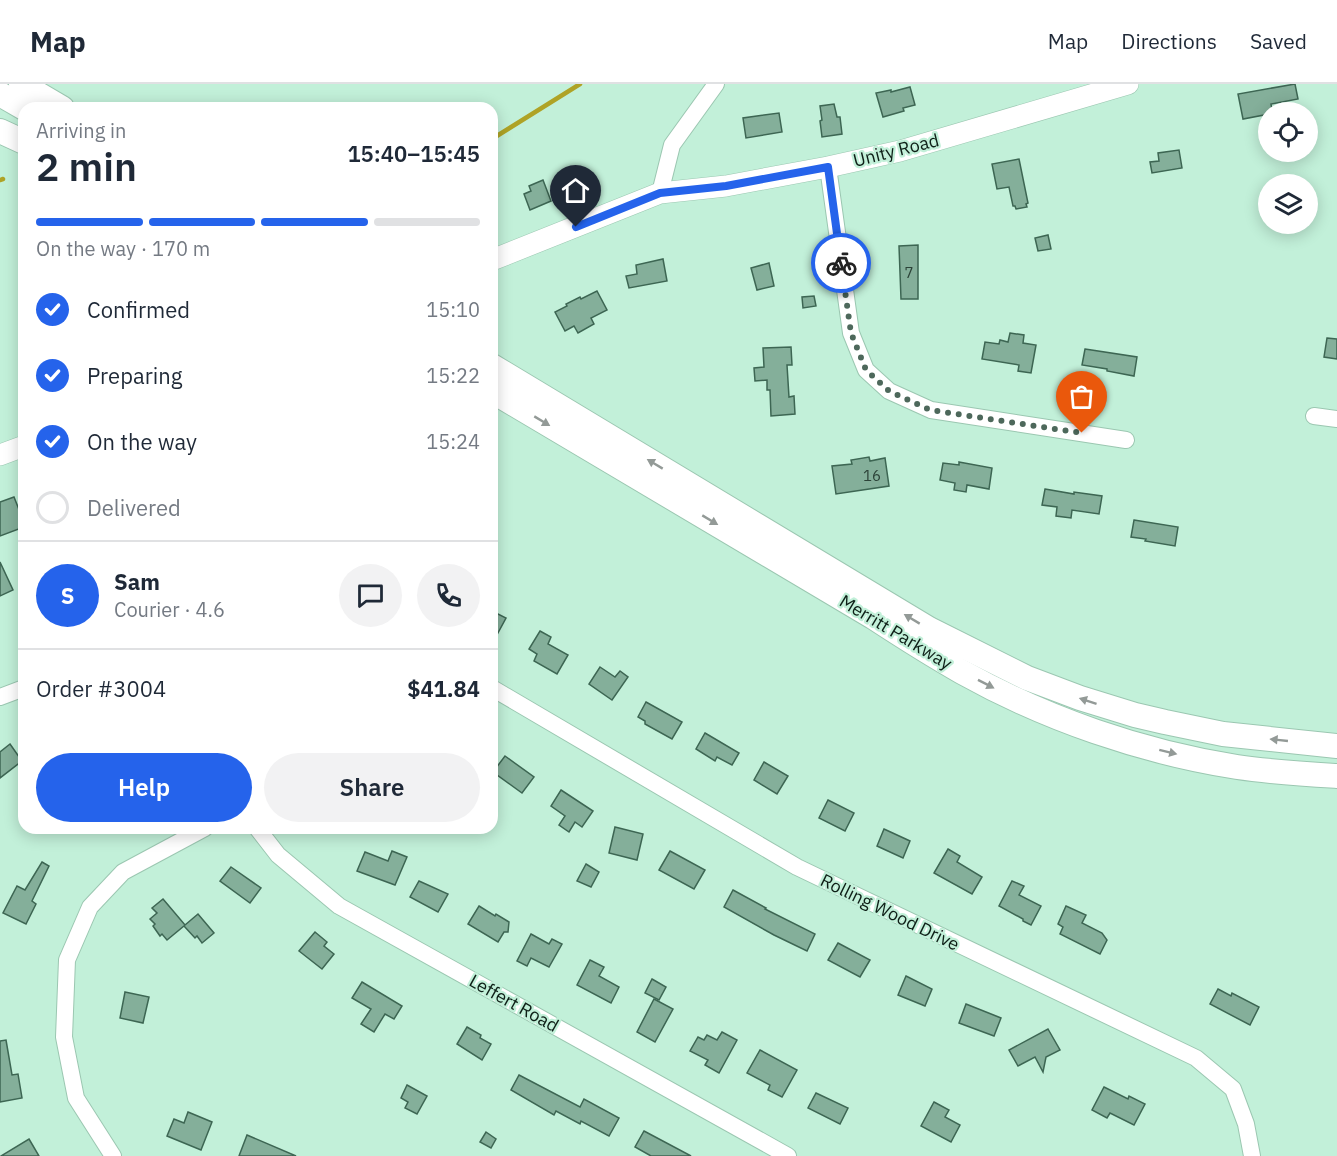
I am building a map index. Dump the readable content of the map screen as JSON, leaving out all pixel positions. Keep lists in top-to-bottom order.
{
  "streets": {
    "highway": ["Merritt Parkway"],
    "main road": ["Unity Road"],
    "street": ["Rolling Wood Drive", "Leffert Road"]
  },
  "house_numbers": ["7", "16"],
  "page": {
    "header": "Map",
    "nav": ["Map", "Directions", "Saved"],
    "heading": ["2 min", "Arriving in", "15:40–15:45"],
    "panel": [
      "Sam",
      "Courier · 4.6",
      "Order #3004",
      "$41.84"
    ],
    "bar": "On the way · 170 m",
    "list": [
      ["Confirmed", "15:10"],
      ["Preparing", "15:22"],
      ["On the way", "15:24"],
      "Delivered"
    ],
    "round": "S",
    "buttons": ["Help", "Share"]
  }
}
